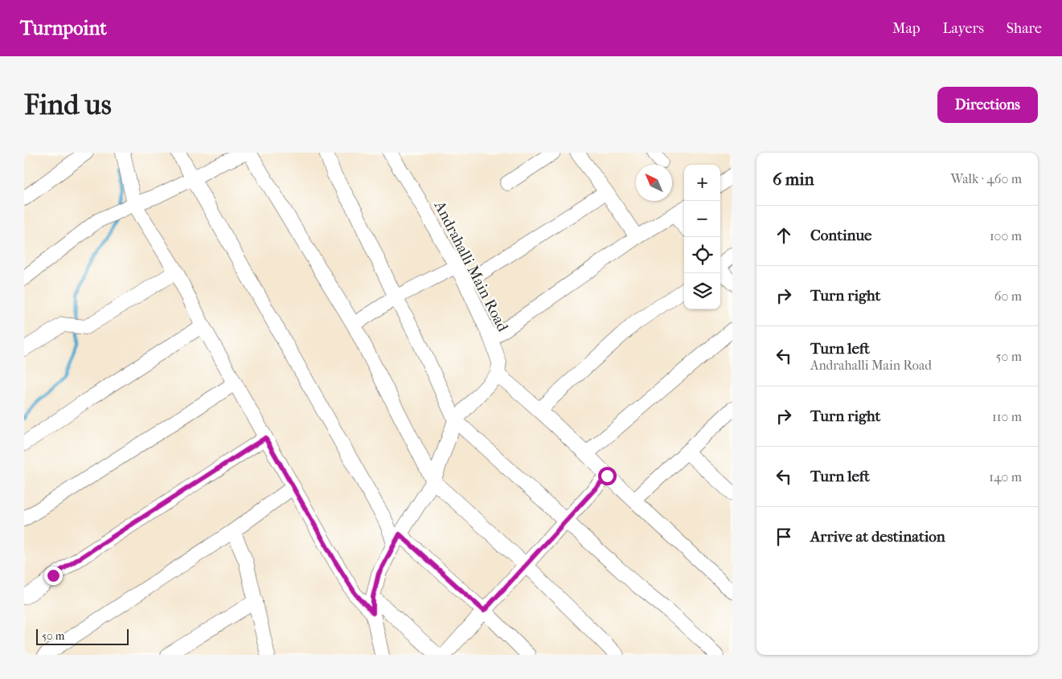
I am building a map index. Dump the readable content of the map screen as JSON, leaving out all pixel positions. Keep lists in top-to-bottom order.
{
  "streets": {
    "street": ["Andrahalli Main Road"]
  },
  "scale_bar": "50 m",
  "north": "top left",
  "page": {
    "header": "Turnpoint",
    "nav": ["Map", "Layers", "Share"],
    "buttons": "Directions",
    "title": "Find us",
    "heading": ["6 min", "Walk · 460 m"],
    "map_buttons": ["+", "−"],
    "list": [
      ["Continue", "100 m"],
      ["Turn right", "60 m"],
      ["Turn left", "Andrahalli Main Road", "50 m"],
      ["Turn right", "110 m"],
      ["Turn left", "140 m"],
      "Arrive at destination"
    ],
    "scale": "50 m"
  }
}
